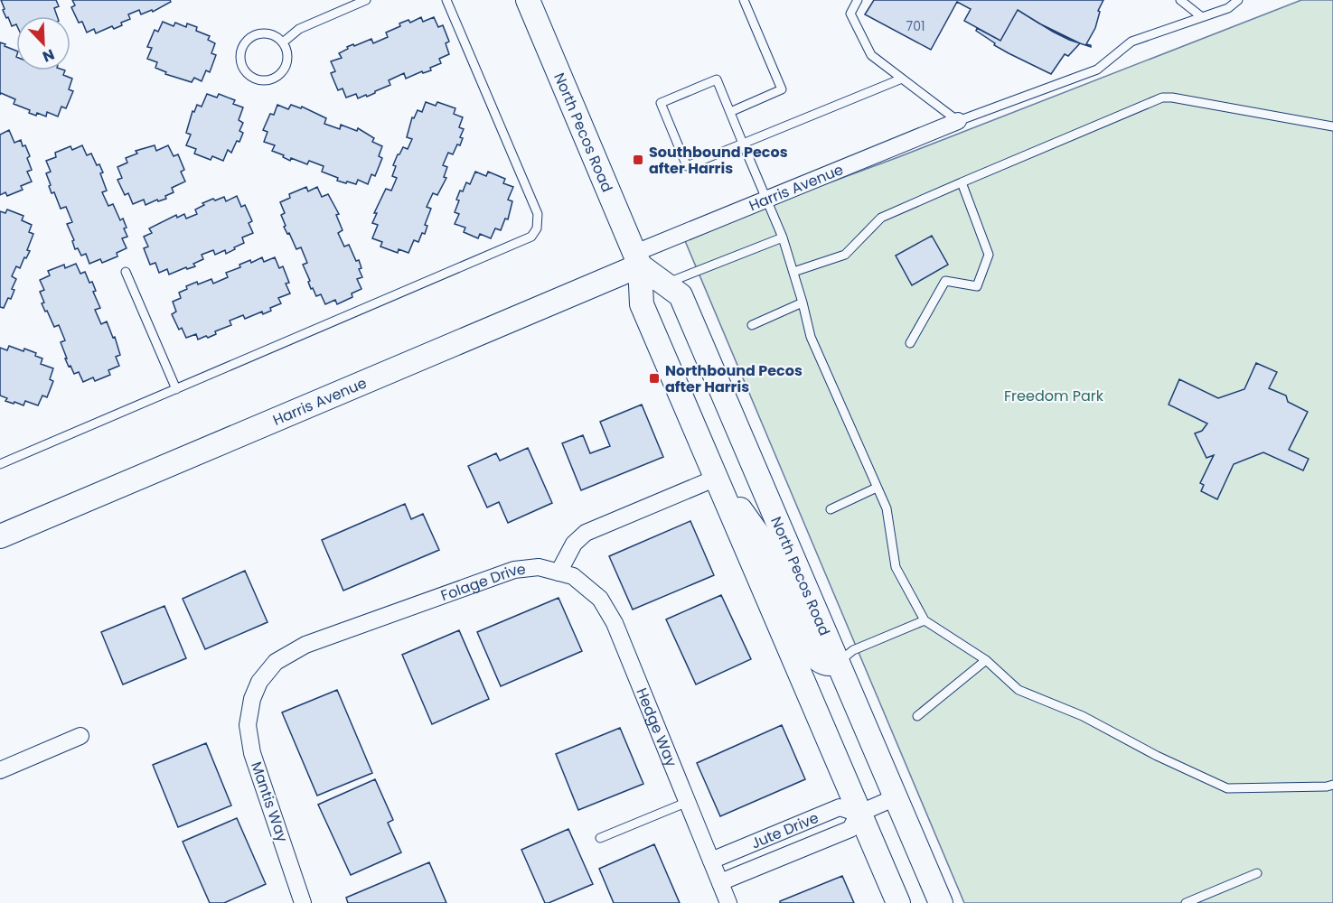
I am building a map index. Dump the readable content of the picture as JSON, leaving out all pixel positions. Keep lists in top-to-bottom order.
{
  "streets": {
    "main road": ["North Pecos Road", "Harris Avenue"],
    "street": [
      "Folage Drive",
      "Hedge Way",
      "Mantis Way",
      "Jute Drive"
    ]
  },
  "crossings": [
    ["North Pecos Road", "Harris Avenue"],
    ["North Pecos Road", "Jute Drive"],
    ["Folage Drive", "Hedge Way"],
    ["Folage Drive", "Mantis Way"],
    ["Hedge Way", "Jute Drive"]
  ],
  "parks": ["Freedom Park"],
  "places": {
    "transit": ["Southbound Pecos after Harris", "Northbound Pecos after Harris"]
  },
  "house_numbers": ["701"],
  "north": "bottom right"
}
